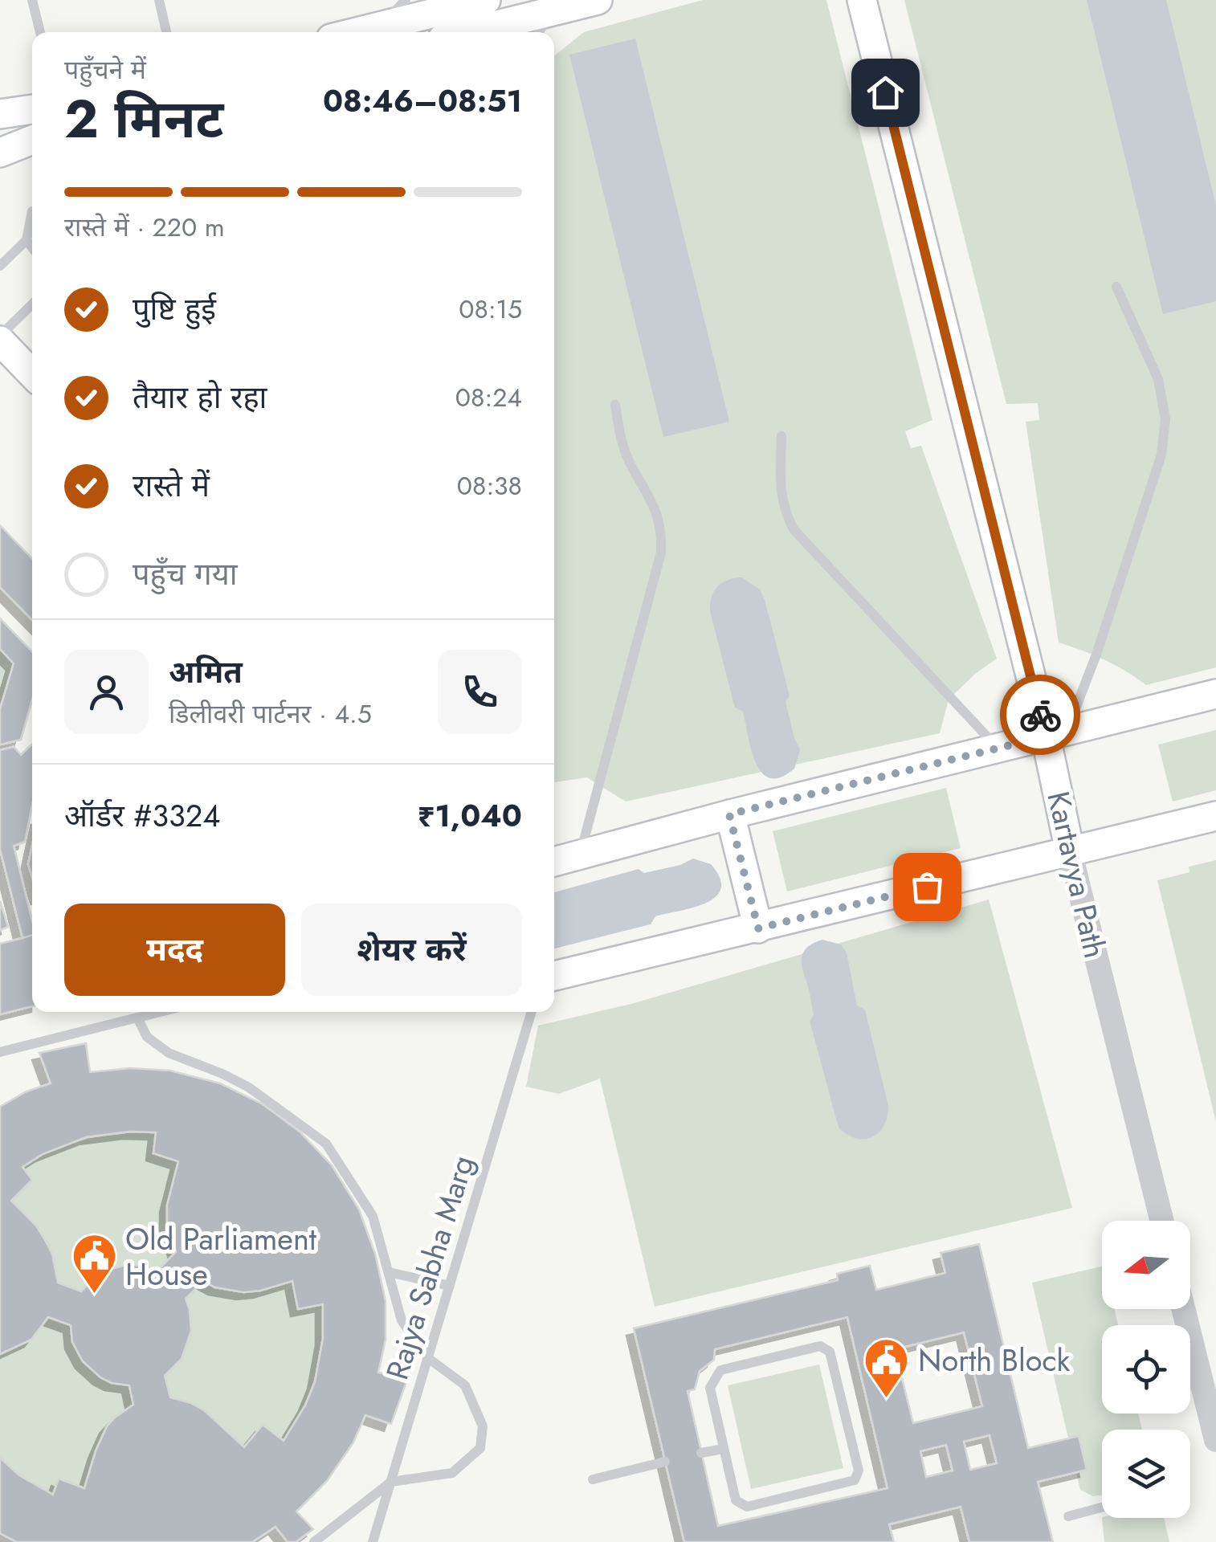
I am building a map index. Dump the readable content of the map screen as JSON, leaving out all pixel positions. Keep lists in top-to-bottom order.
{
  "streets": {
    "main road": ["Kartavya Path"],
    "lane": ["Rajya Sabha Marg"]
  },
  "places": {
    "public building": ["Old Parliament House", "North Block"]
  },
  "north": "left",
  "page": {
    "heading": ["2 मिनट", "पहुँचने में", "08:46–08:51"],
    "panel": [
      "अमित",
      "डिलीवरी पार्टनर · 4.5",
      "ऑर्डर #3324",
      "₹1,040"
    ],
    "bar": "रास्ते में · 220 m",
    "list": [
      ["पुष्टि हुई", "08:15"],
      ["तैयार हो रहा", "08:24"],
      ["रास्ते में", "08:38"],
      "पहुँच गया"
    ],
    "buttons": ["मदद", "शेयर करें"]
  }
}
